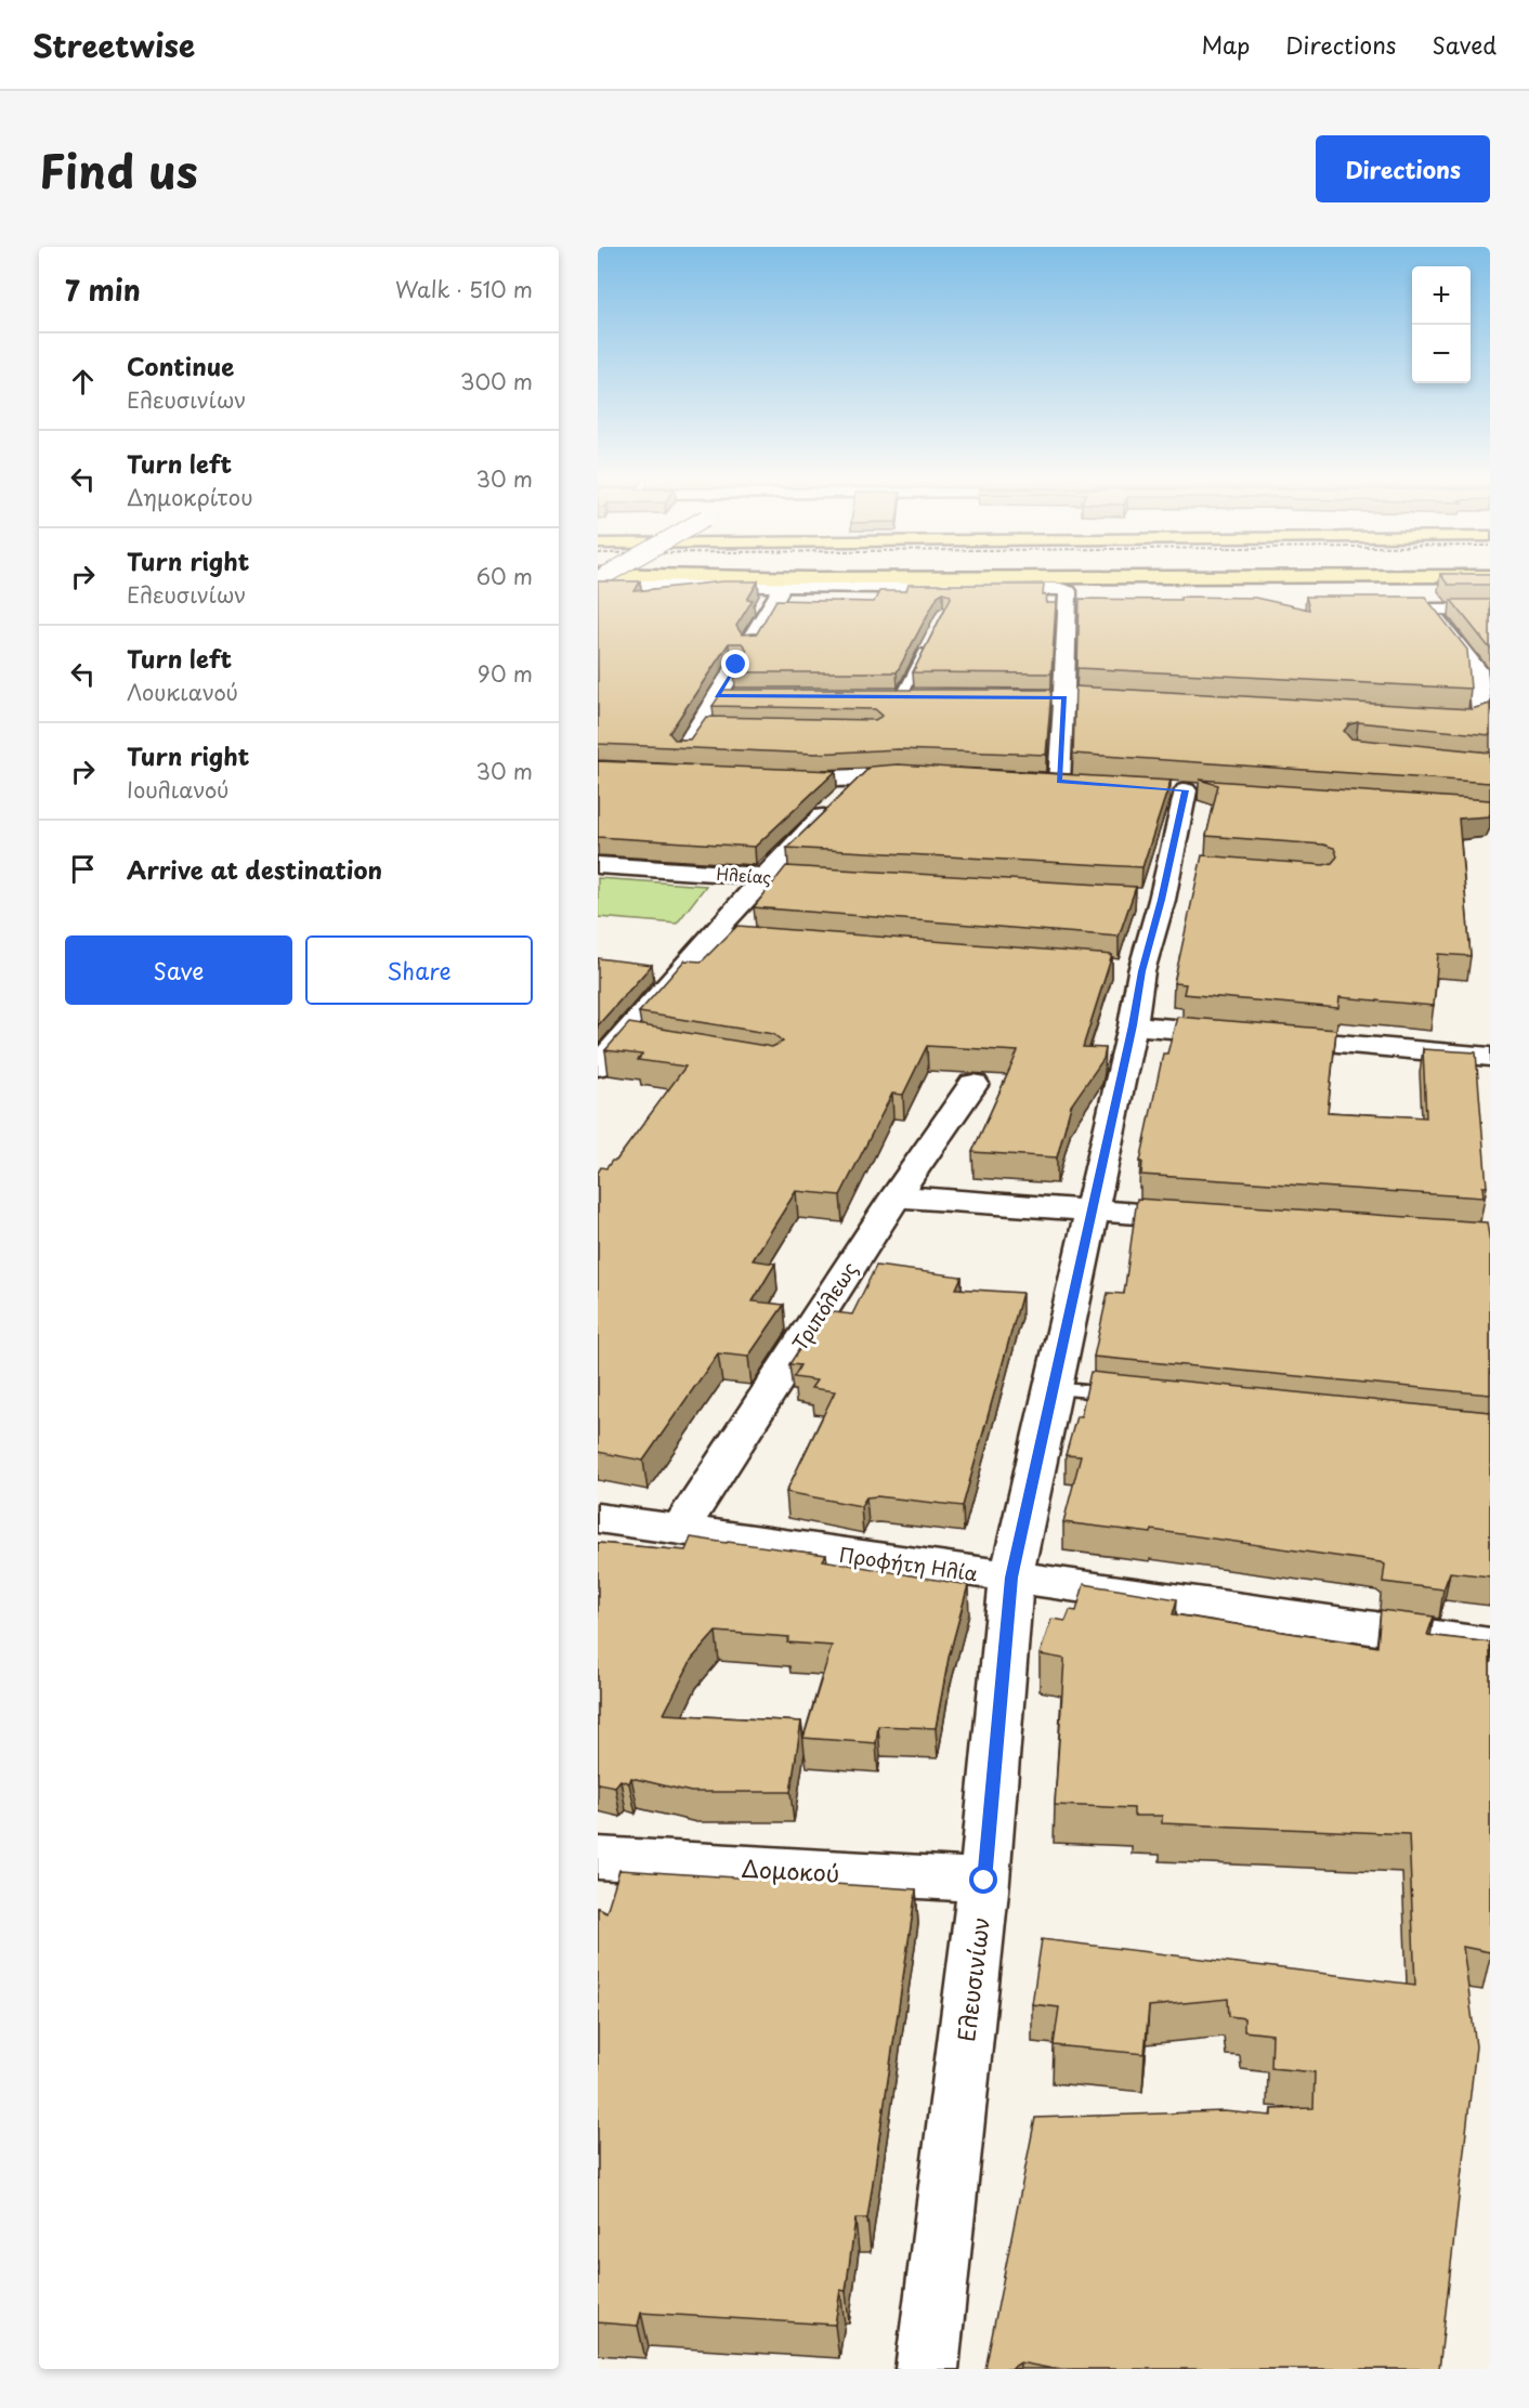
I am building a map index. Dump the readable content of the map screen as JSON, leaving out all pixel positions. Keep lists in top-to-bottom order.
{
  "streets": {
    "street": [
      "Ηλείας",
      "Τριπόλεως",
      "Προφήτη Ηλία",
      "Δομοκού",
      "Ελευσινίων"
    ]
  },
  "crossings": [
    ["Τριπόλεως", "Προφήτη Ηλία"],
    ["Προφήτη Ηλία", "Ελευσινίων"],
    ["Δομοκού", "Ελευσινίων"]
  ],
  "page": {
    "header": "Streetwise",
    "nav": ["Map", "Directions", "Saved"],
    "title": "Find us",
    "buttons": [
      "Directions",
      ["Save", "Share"]
    ],
    "heading": ["7 min", "Walk · 510 m"],
    "map_buttons": ["+", "−"],
    "list": [
      ["Continue", "Ελευσινίων", "300 m"],
      ["Turn left", "Δημοκρίτου", "30 m"],
      ["Turn right", "Ελευσινίων", "60 m"],
      ["Turn left", "Λουκιανού", "90 m"],
      ["Turn right", "Ιουλιανού", "30 m"],
      "Arrive at destination"
    ]
  }
}
